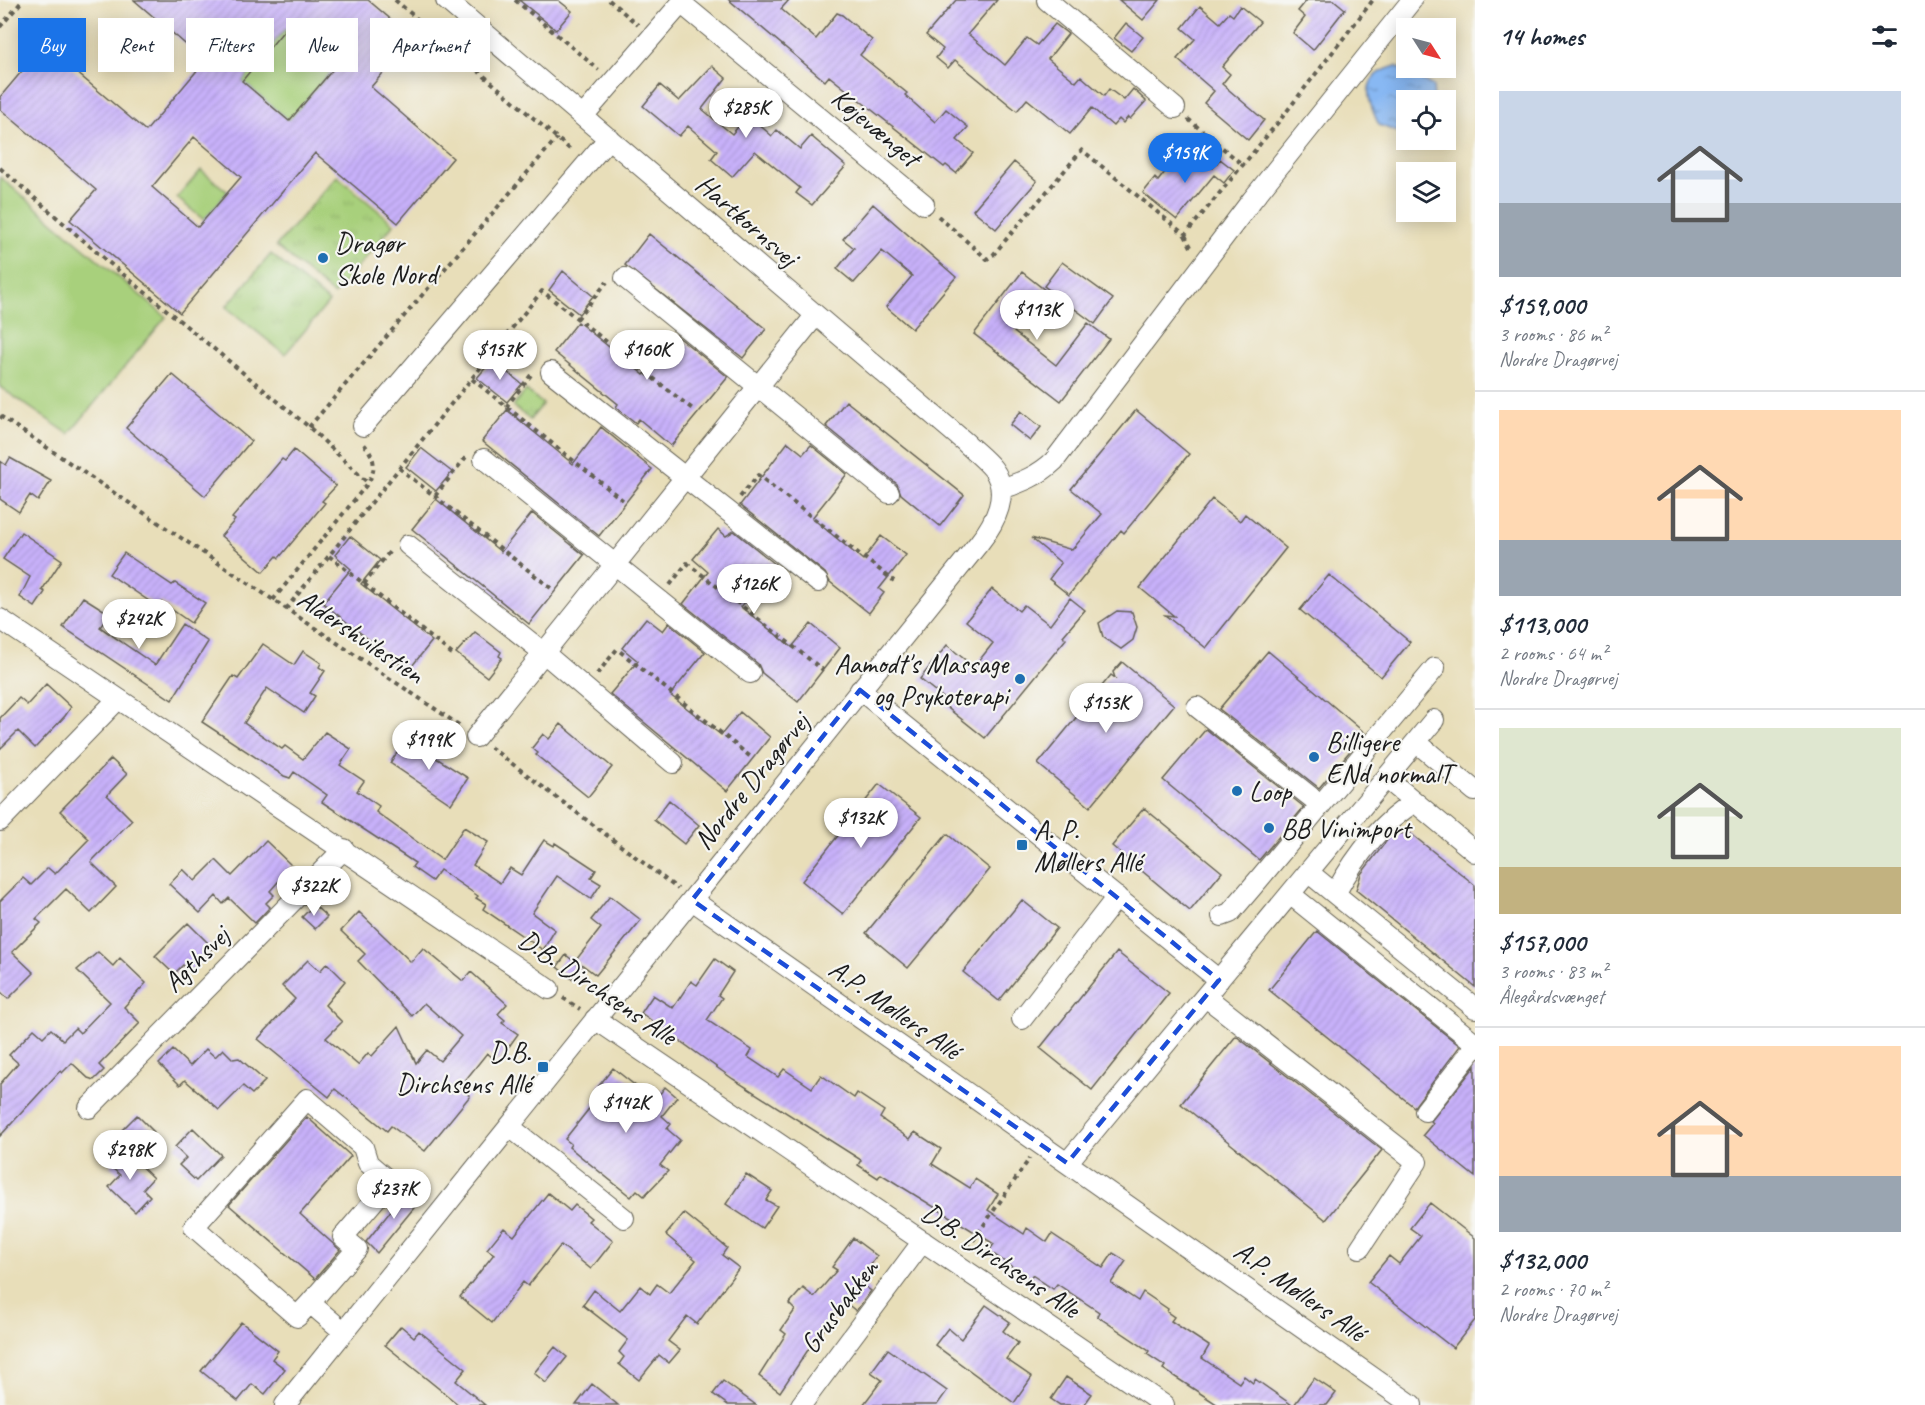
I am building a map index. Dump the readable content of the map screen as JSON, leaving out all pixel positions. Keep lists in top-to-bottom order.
{
  "streets": {
    "street": [
      "Køjevænget",
      "Hartkornsvej",
      "Nordre Dragørvej",
      "Agthsvej",
      "D.B. Dirchsens Alle",
      "A.P. Møllers Allé",
      "Grusbakken"
    ],
    "path": ["Aldershvilestien"]
  },
  "crossings": [
    ["Køjevænget", "Hartkornsvej"],
    ["Hartkornsvej", "Nordre Dragørvej"],
    ["Aldershvilestien", "Nordre Dragørvej"],
    ["Aldershvilestien", "A.P. Møllers Allé"],
    ["Nordre Dragørvej", "D.B. Dirchsens Alle"],
    ["Nordre Dragørvej", "A.P. Møllers Allé"],
    ["Agthsvej", "D.B. Dirchsens Alle"],
    ["D.B. Dirchsens Alle", "Grusbakken"]
  ],
  "places": {
    "other": [
      "Dragør Skole Nord",
      "Aamodt's Massage og Psykoterapi",
      "Billigere ENd normalT",
      "Loop",
      "BB Vinimport"
    ],
    "transit": ["A. P. Møllers Allé", "D.B. Dirchsens Allé"]
  },
  "north": "bottom right",
  "page": {
    "heading": "14 homes",
    "chip": [
      "Buy",
      "Rent",
      "Filters",
      "New",
      "Apartment"
    ],
    "list": [
      {
        "name": "$159,000",
        "note": "3 rooms · 86 m² · Nordre Dragørvej"
      },
      {
        "name": "$113,000",
        "note": "2 rooms · 64 m² · Nordre Dragørvej"
      },
      {
        "name": "$157,000",
        "note": "3 rooms · 83 m² · Ålegårdsvænget"
      },
      {
        "name": "$132,000",
        "note": "2 rooms · 70 m² · Nordre Dragørvej"
      }
    ],
    "price": [
      "$285K",
      "$159K",
      "$113K",
      "$157K",
      "$160K",
      "$126K",
      "$242K",
      "$153K",
      "$199K",
      "$132K",
      "$322K",
      "$142K",
      "$298K",
      "$237K"
    ]
  }
}
